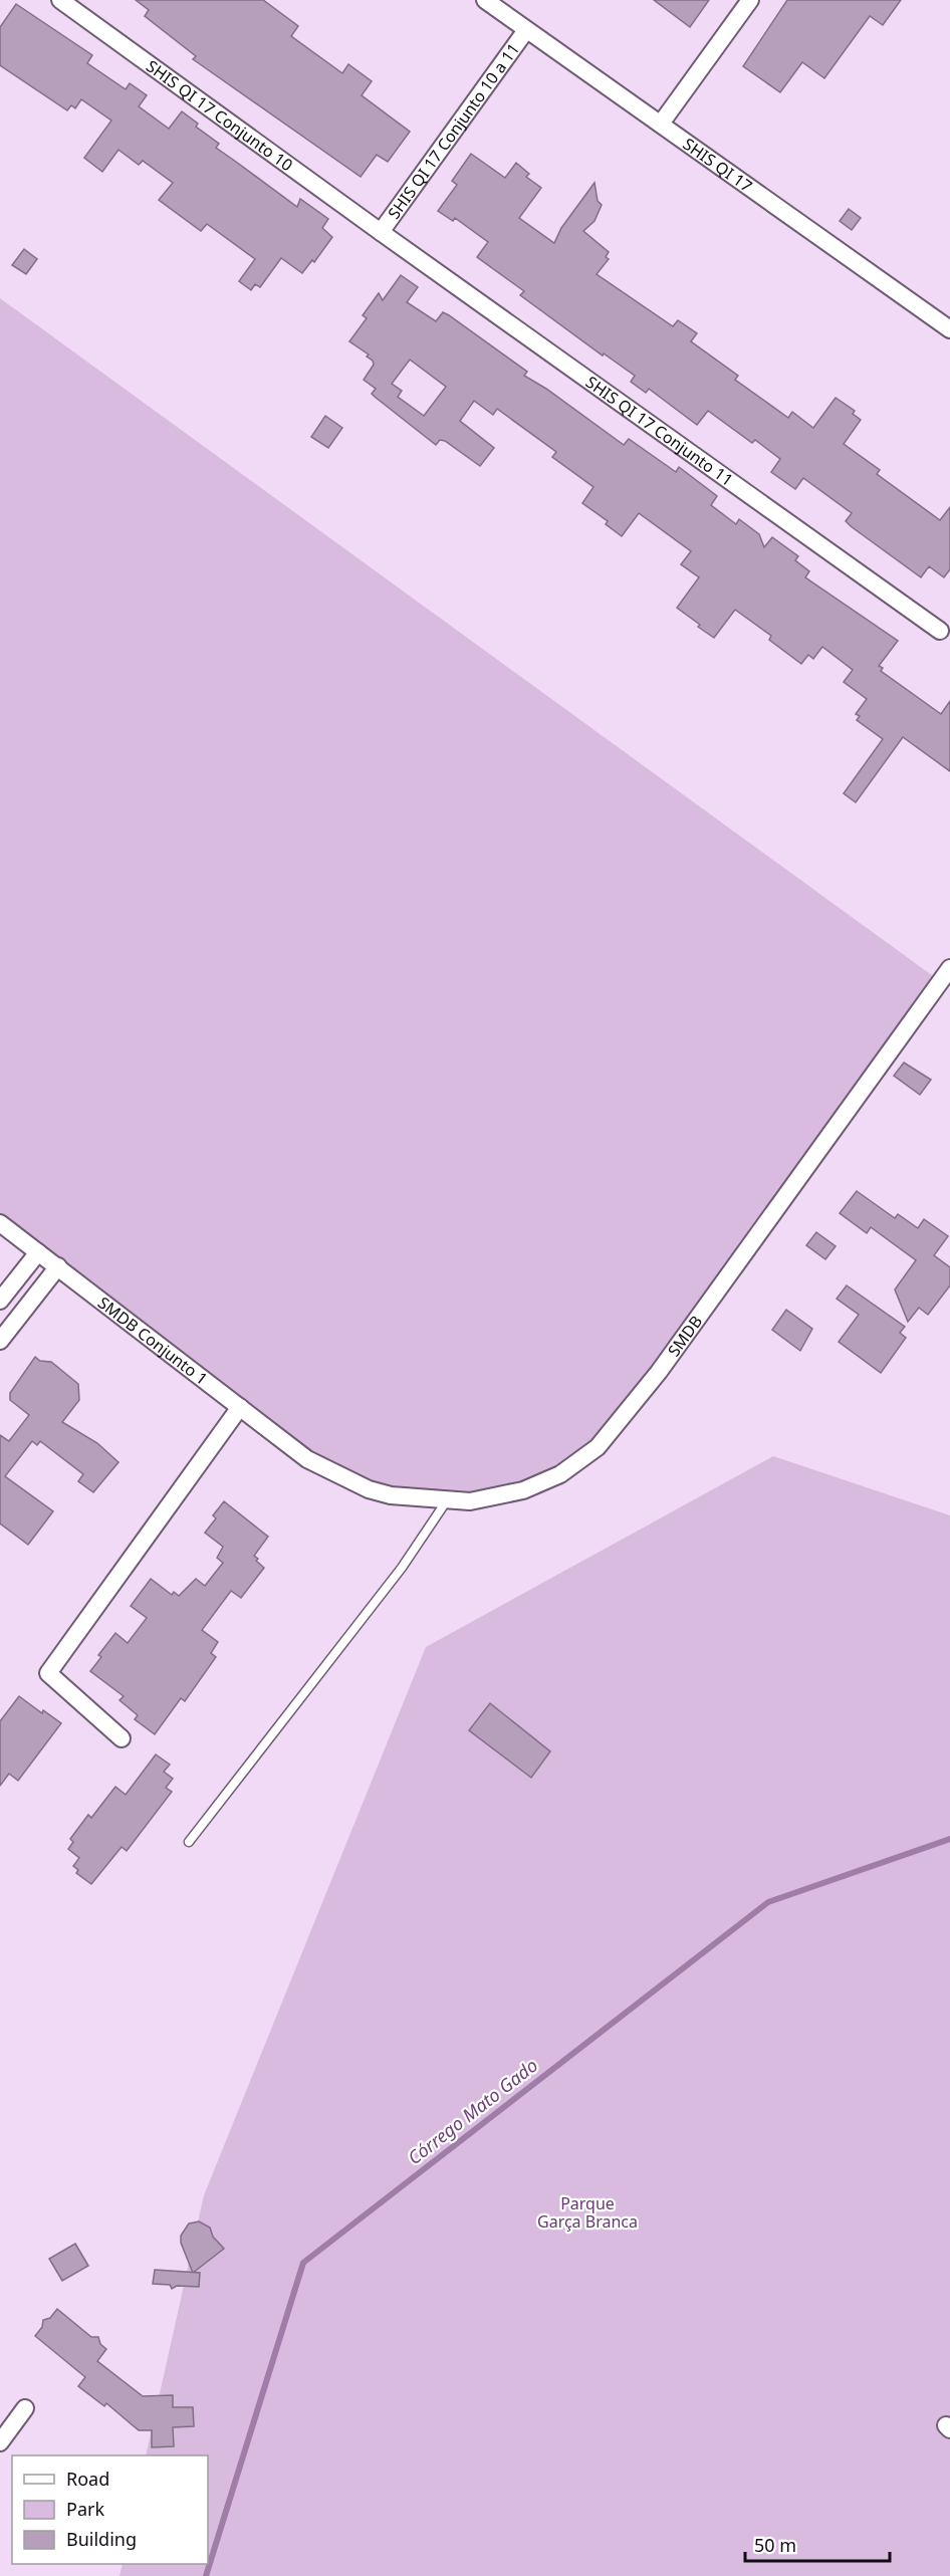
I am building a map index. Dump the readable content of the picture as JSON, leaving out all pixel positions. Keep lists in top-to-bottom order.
{
  "streets": {
    "street": [
      "SHIS QI 17 Conjunto 10",
      "SHIS QI 17 Conjunto 10 a 11",
      "SHIS QI 17",
      "SHIS QI 17 Conjunto 11",
      "SMDB",
      "SMDB Conjunto 1"
    ]
  },
  "crossings": [
    ["SHIS QI 17 Conjunto 10", "SHIS QI 17 Conjunto 10 a 11"],
    ["SHIS QI 17 Conjunto 10", "SHIS QI 17 Conjunto 11"],
    ["SHIS QI 17 Conjunto 10 a 11", "SHIS QI 17"],
    ["SHIS QI 17 Conjunto 10 a 11", "SHIS QI 17 Conjunto 11"],
    ["SMDB", "SMDB Conjunto 1"]
  ],
  "water": ["Córrego Mato Gado"],
  "parks": ["Parque Garça Branca"],
  "legend": ["Road", "Park", "Building"],
  "scale_bar": "50 m"
}
